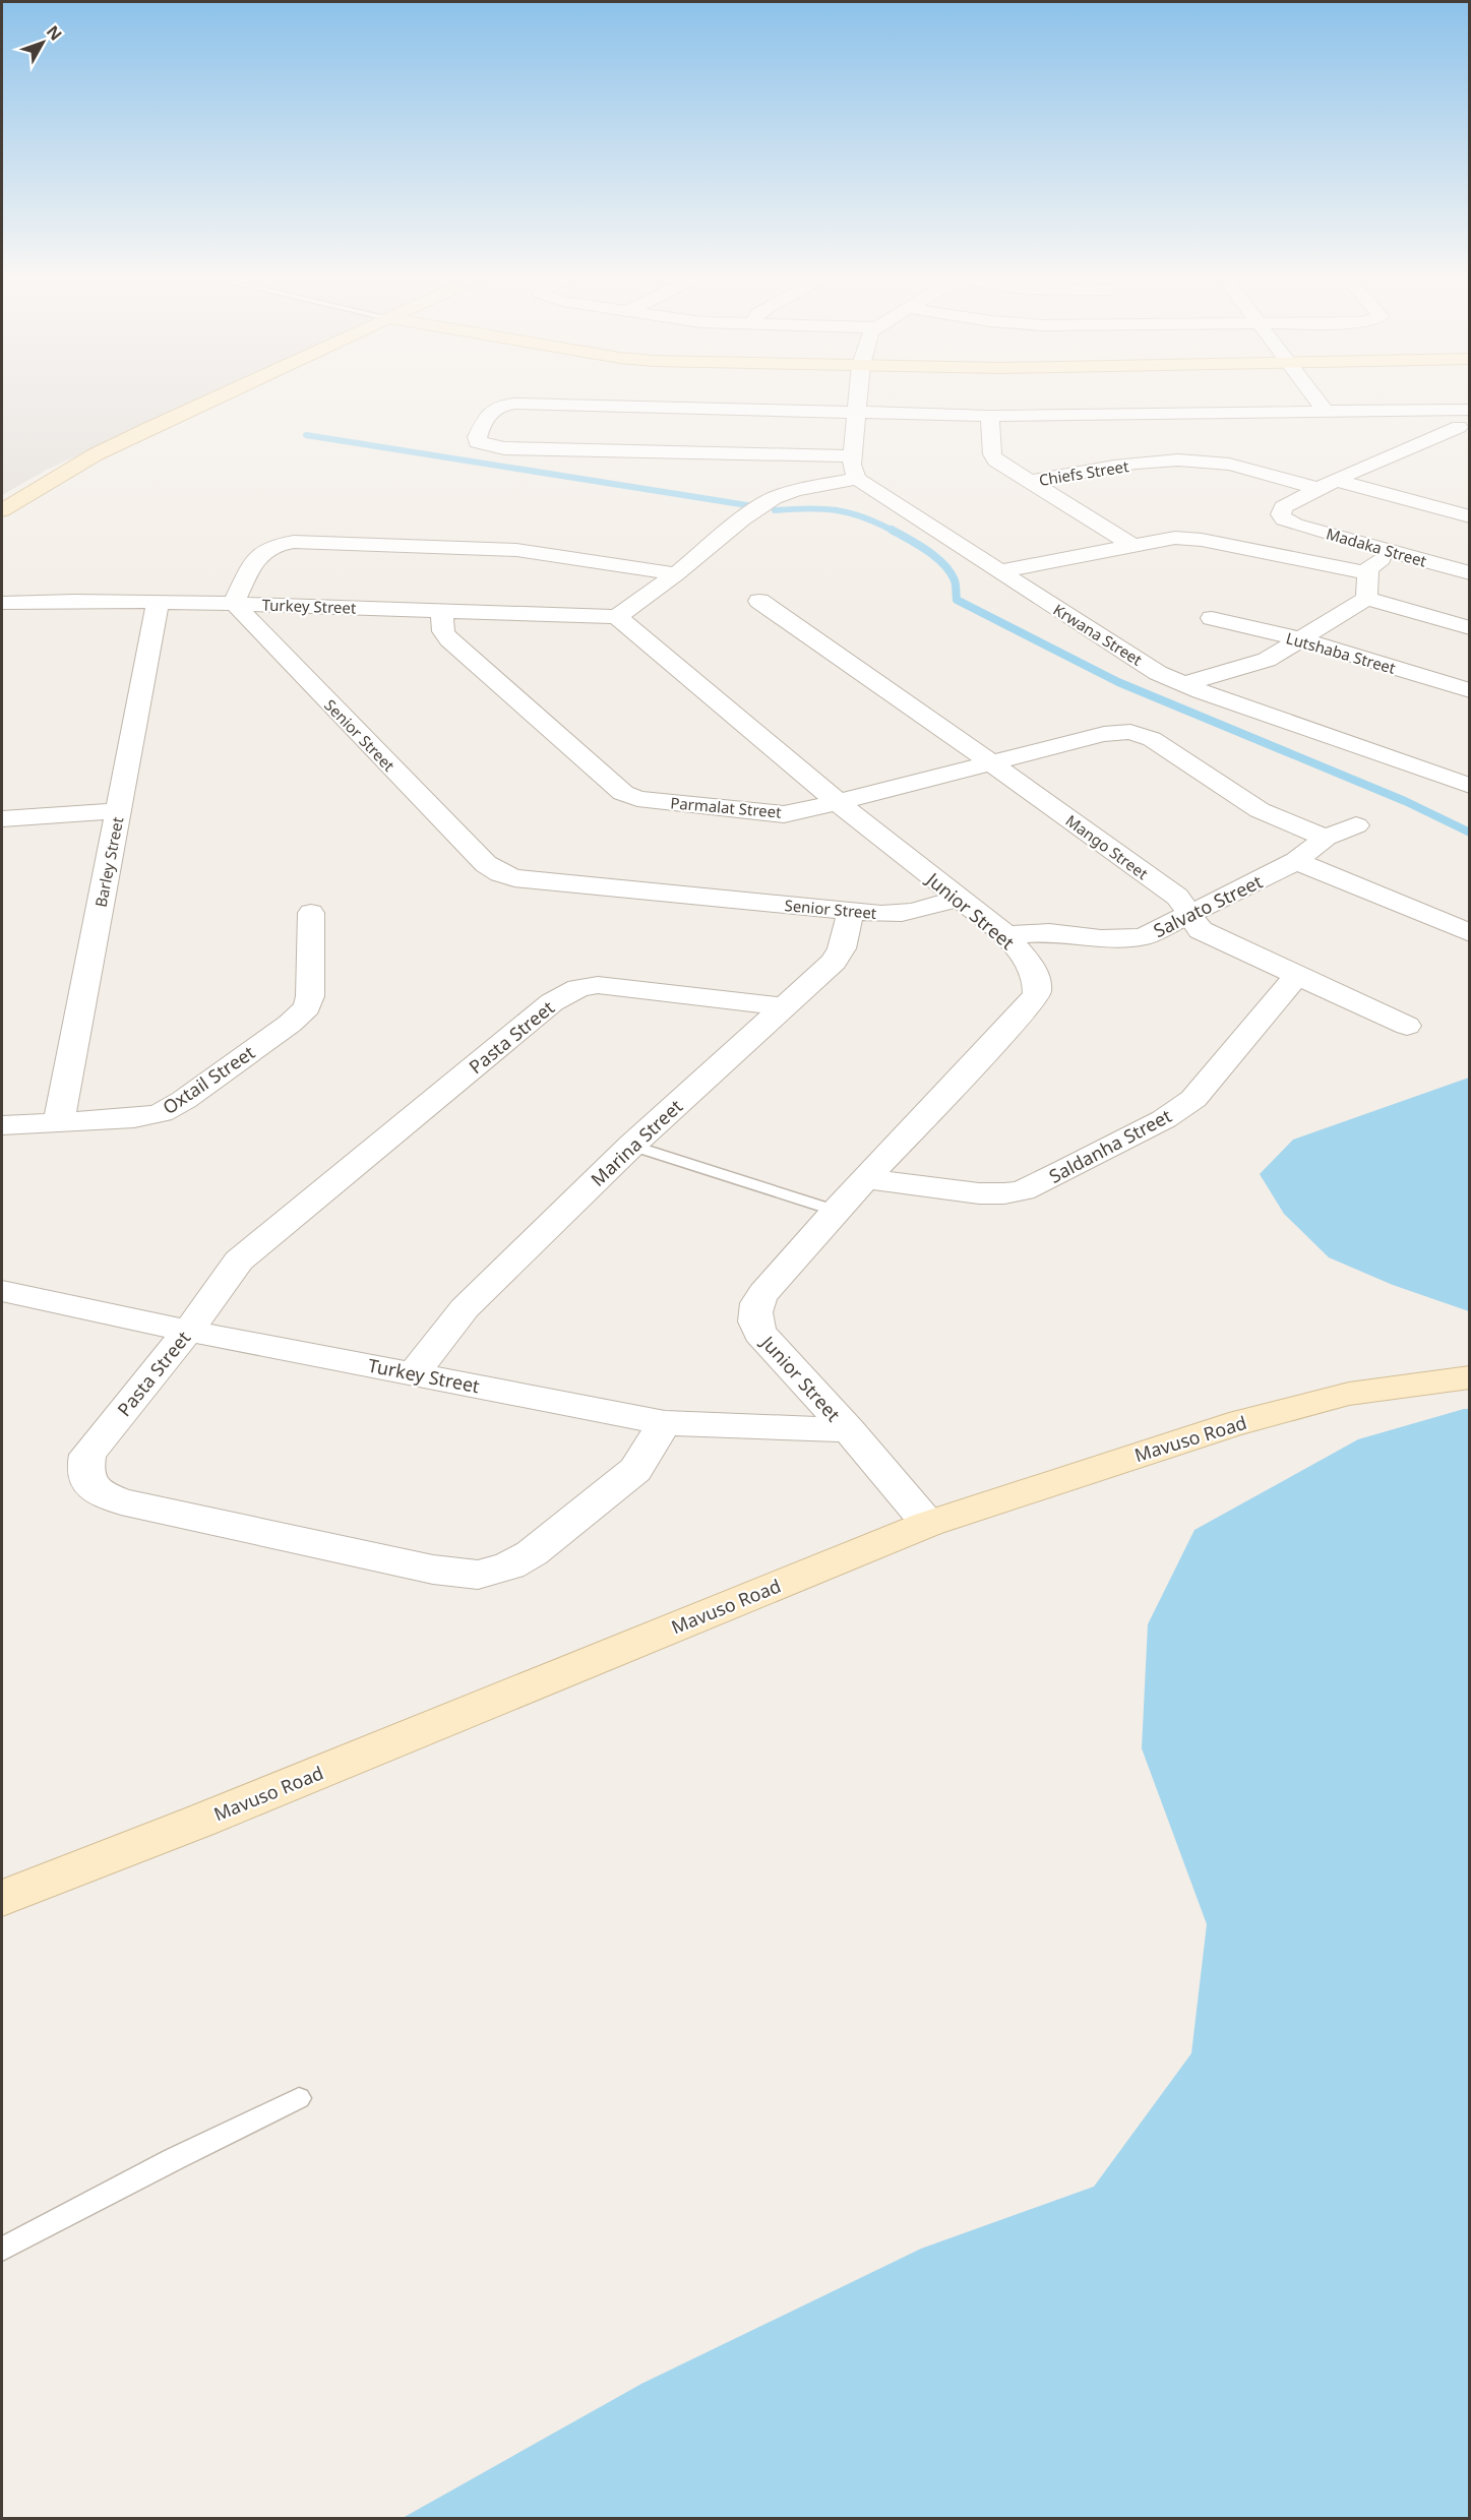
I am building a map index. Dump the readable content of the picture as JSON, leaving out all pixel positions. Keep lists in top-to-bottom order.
{
  "streets": {
    "street": [
      "Chiefs Street",
      "Madaka Street",
      "Turkey Street",
      "Krwana Street",
      "Lutshaba Street",
      "Senior Street",
      "Parmalat Street",
      "Mango Street",
      "Barley Street",
      "Salvato Street",
      "Junior Street",
      "Pasta Street",
      "Oxtail Street",
      "Marina Street",
      "Saldanha Street",
      "Mavuso Road"
    ]
  },
  "crossings": [
    ["Chiefs Street", "Madaka Street"],
    ["Turkey Street", "Senior Street"],
    ["Turkey Street", "Parmalat Street"],
    ["Turkey Street", "Barley Street"],
    ["Turkey Street", "Junior Street"],
    ["Turkey Street", "Pasta Street"],
    ["Turkey Street", "Marina Street"],
    ["Senior Street", "Junior Street"],
    ["Senior Street", "Marina Street"],
    ["Parmalat Street", "Mango Street"],
    ["Parmalat Street", "Salvato Street"],
    ["Parmalat Street", "Junior Street"],
    ["Mango Street", "Salvato Street"],
    ["Mango Street", "Saldanha Street"],
    ["Barley Street", "Oxtail Street"],
    ["Salvato Street", "Junior Street"],
    ["Junior Street", "Saldanha Street"],
    ["Junior Street", "Mavuso Road"],
    ["Pasta Street", "Marina Street"]
  ],
  "north": "top right"
}
